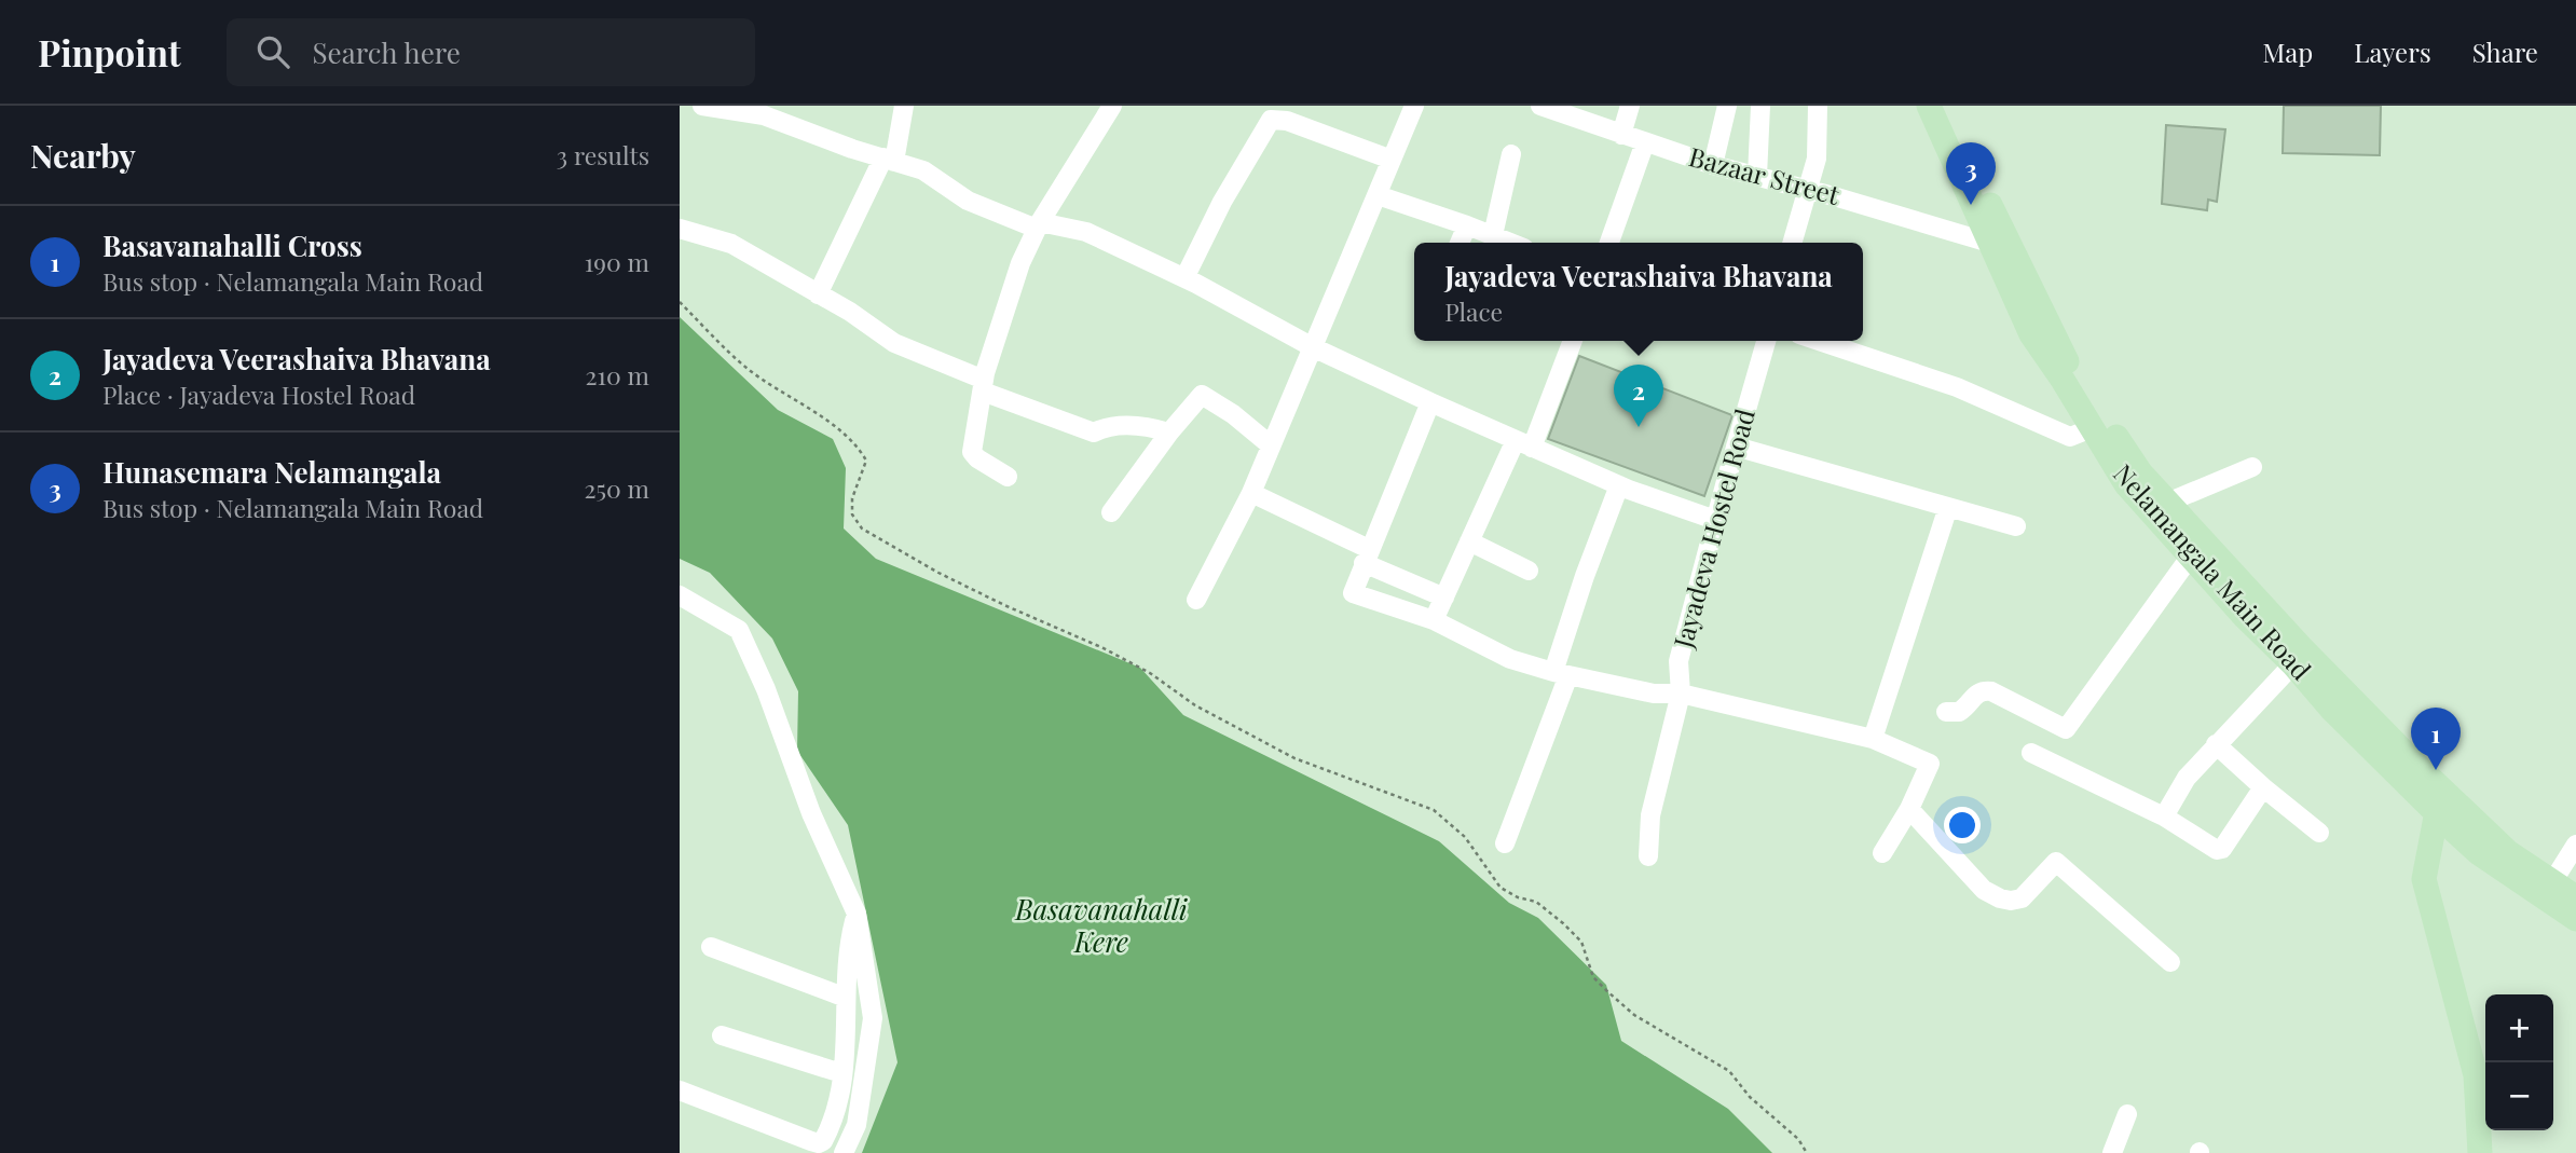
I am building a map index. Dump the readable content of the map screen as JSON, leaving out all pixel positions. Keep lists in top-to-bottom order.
{
  "streets": {
    "main road": ["Nelamangala Main Road"],
    "street": ["Bazaar Street", "Jayadeva Hostel Road"]
  },
  "crossings": [
    ["Bazaar Street", "Nelamangala Main Road"]
  ],
  "water": ["Basavanahalli Kere"],
  "page": {
    "header": "Pinpoint",
    "search": "Search here",
    "nav": ["Map", "Layers", "Share"],
    "heading": ["Nearby", "3 results"],
    "pins": ["3", "2", "1"],
    "list": [
      {
        "mark": "1",
        "name": "Basavanahalli Cross",
        "note": "Bus stop · Nelamangala Main Road",
        "value": "190 m"
      },
      {
        "mark": "2",
        "name": "Jayadeva Veerashaiva Bhavana",
        "note": "Place · Jayadeva Hostel Road",
        "value": "210 m"
      },
      {
        "mark": "3",
        "name": "Hunasemara Nelamangala",
        "note": "Bus stop · Nelamangala Main Road",
        "value": "250 m"
      }
    ],
    "popup": ["Jayadeva Veerashaiva Bhavana", "Place"],
    "map_buttons": ["+", "−"]
  }
}
